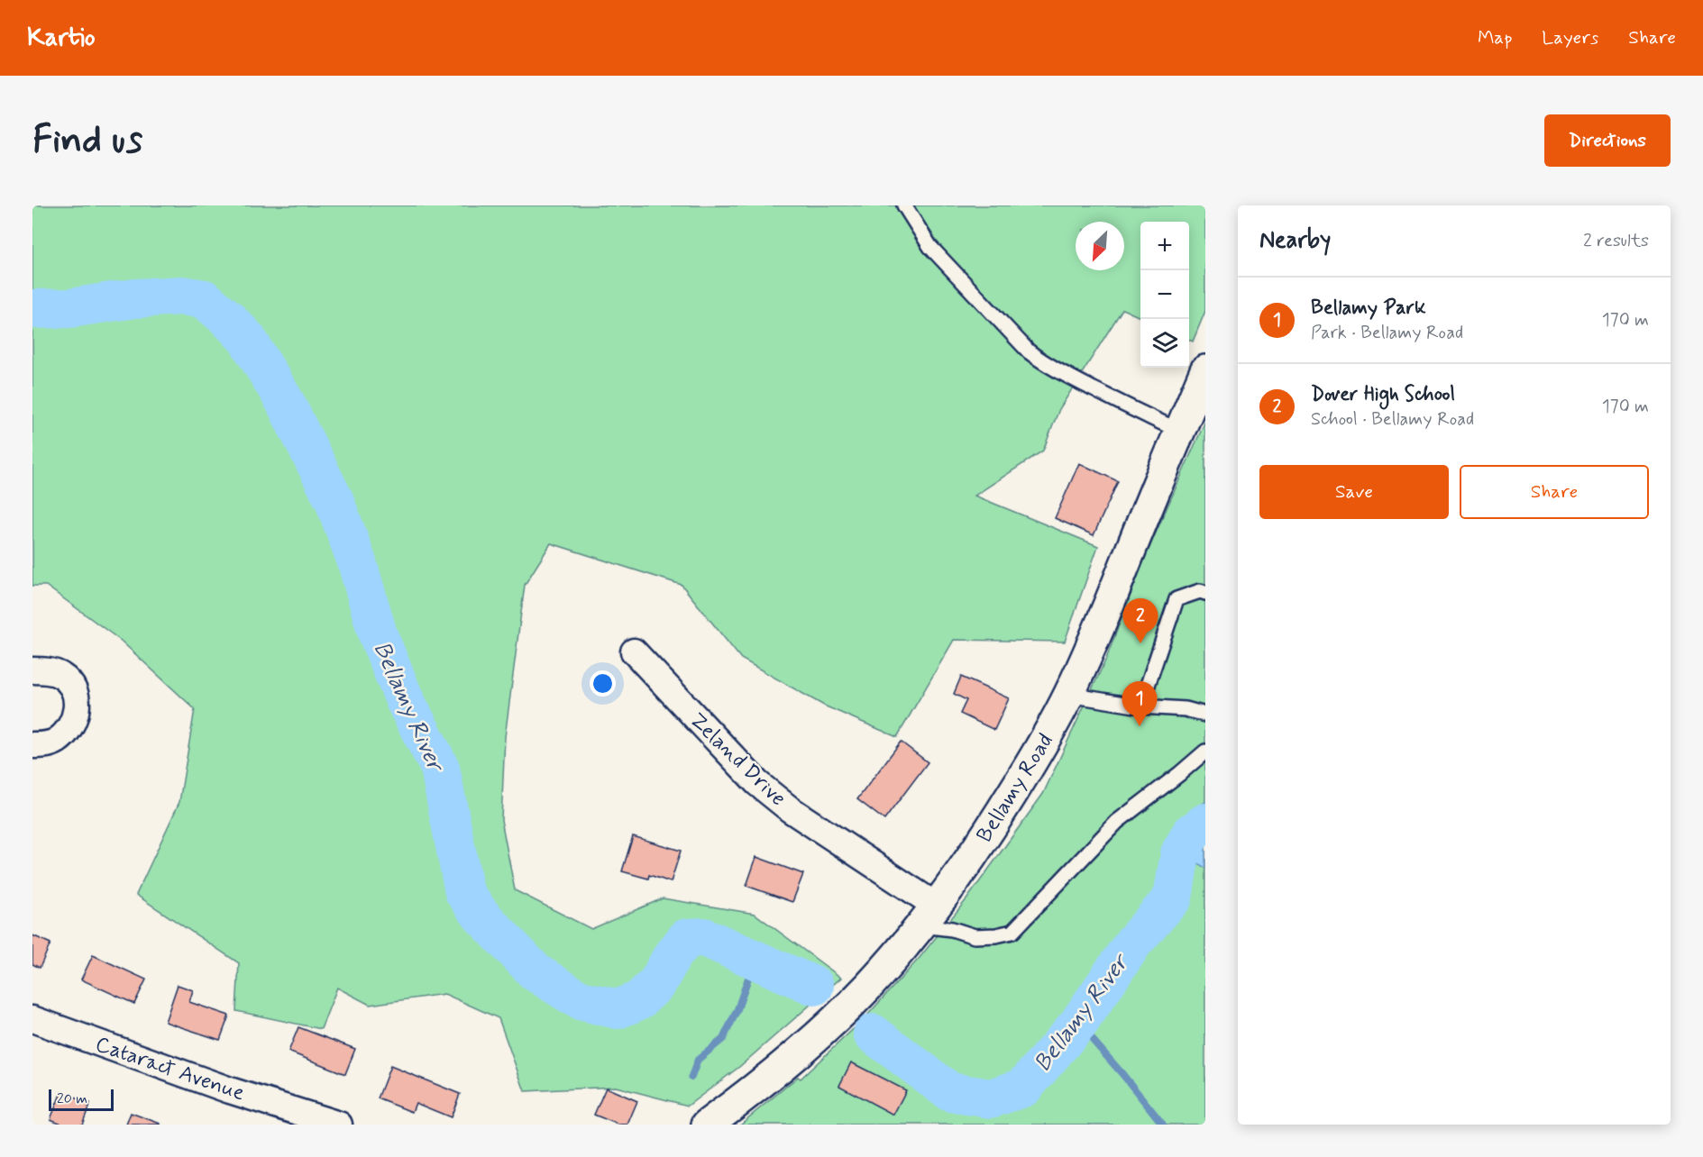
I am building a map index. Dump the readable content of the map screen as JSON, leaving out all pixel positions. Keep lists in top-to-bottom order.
{
  "streets": {
    "street": ["Zeland Drive", "Bellamy Road", "Cataract Avenue"]
  },
  "crossings": [
    ["Zeland Drive", "Bellamy Road"]
  ],
  "water": ["Bellamy River"],
  "scale_bar": "20 m",
  "north": "bottom left",
  "page": {
    "header": "Kartio",
    "nav": ["Map", "Layers", "Share"],
    "buttons": [
      "Directions",
      ["Save", "Share"]
    ],
    "title": "Find us",
    "heading": ["Nearby", "2 results"],
    "map_buttons": ["+", "−"],
    "list": [
      {
        "mark": "1",
        "name": "Bellamy Park",
        "note": "Park · Bellamy Road",
        "value": "170 m"
      },
      {
        "mark": "2",
        "name": "Dover High School",
        "note": "School · Bellamy Road",
        "value": "170 m"
      }
    ],
    "pins": ["2", "1"],
    "scale": "20 m"
  }
}
